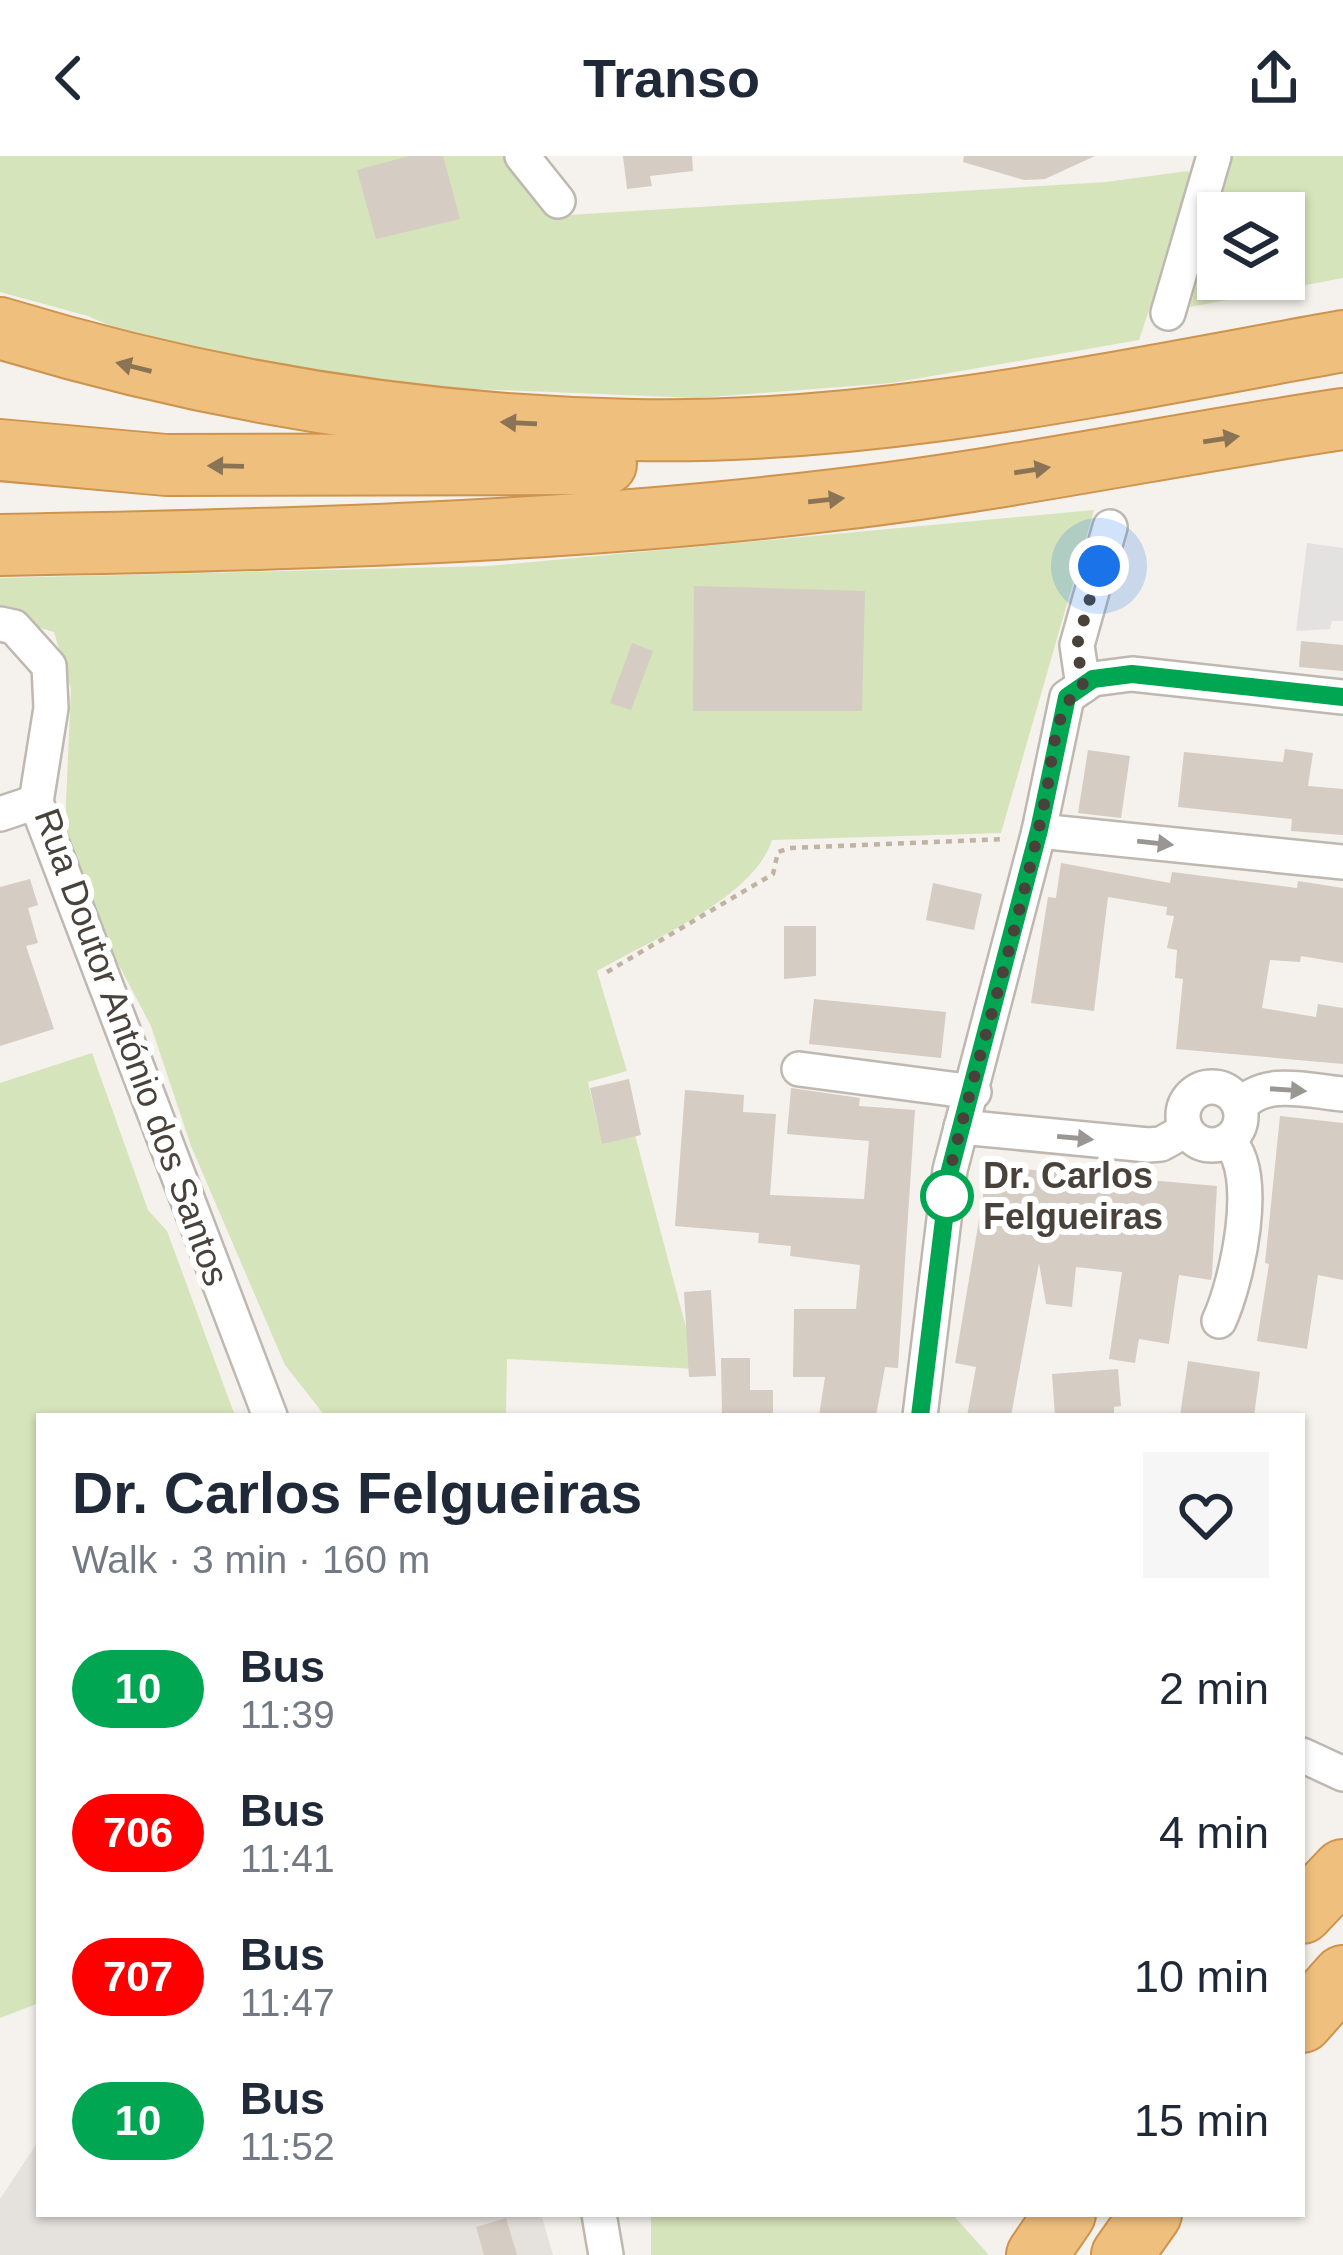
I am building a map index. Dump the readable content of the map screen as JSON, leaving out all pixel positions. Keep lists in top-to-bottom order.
{
  "streets": {
    "street": ["Rua Doutor António dos Santos"]
  },
  "places": ["Dr. Carlos Felgueiras"],
  "lines": ["bus line 10"],
  "page": {
    "header": "Transo",
    "heading": ["Dr. Carlos Felgueiras", "Walk · 3 min · 160 m"],
    "list": [
      {
        "mark": "10",
        "name": "Bus",
        "note": "11:39",
        "value": "2 min"
      },
      {
        "mark": "706",
        "name": "Bus",
        "note": "11:41",
        "value": "4 min"
      },
      {
        "mark": "707",
        "name": "Bus",
        "note": "11:47",
        "value": "10 min"
      },
      {
        "mark": "10",
        "name": "Bus",
        "note": "11:52",
        "value": "15 min"
      }
    ]
  }
}
